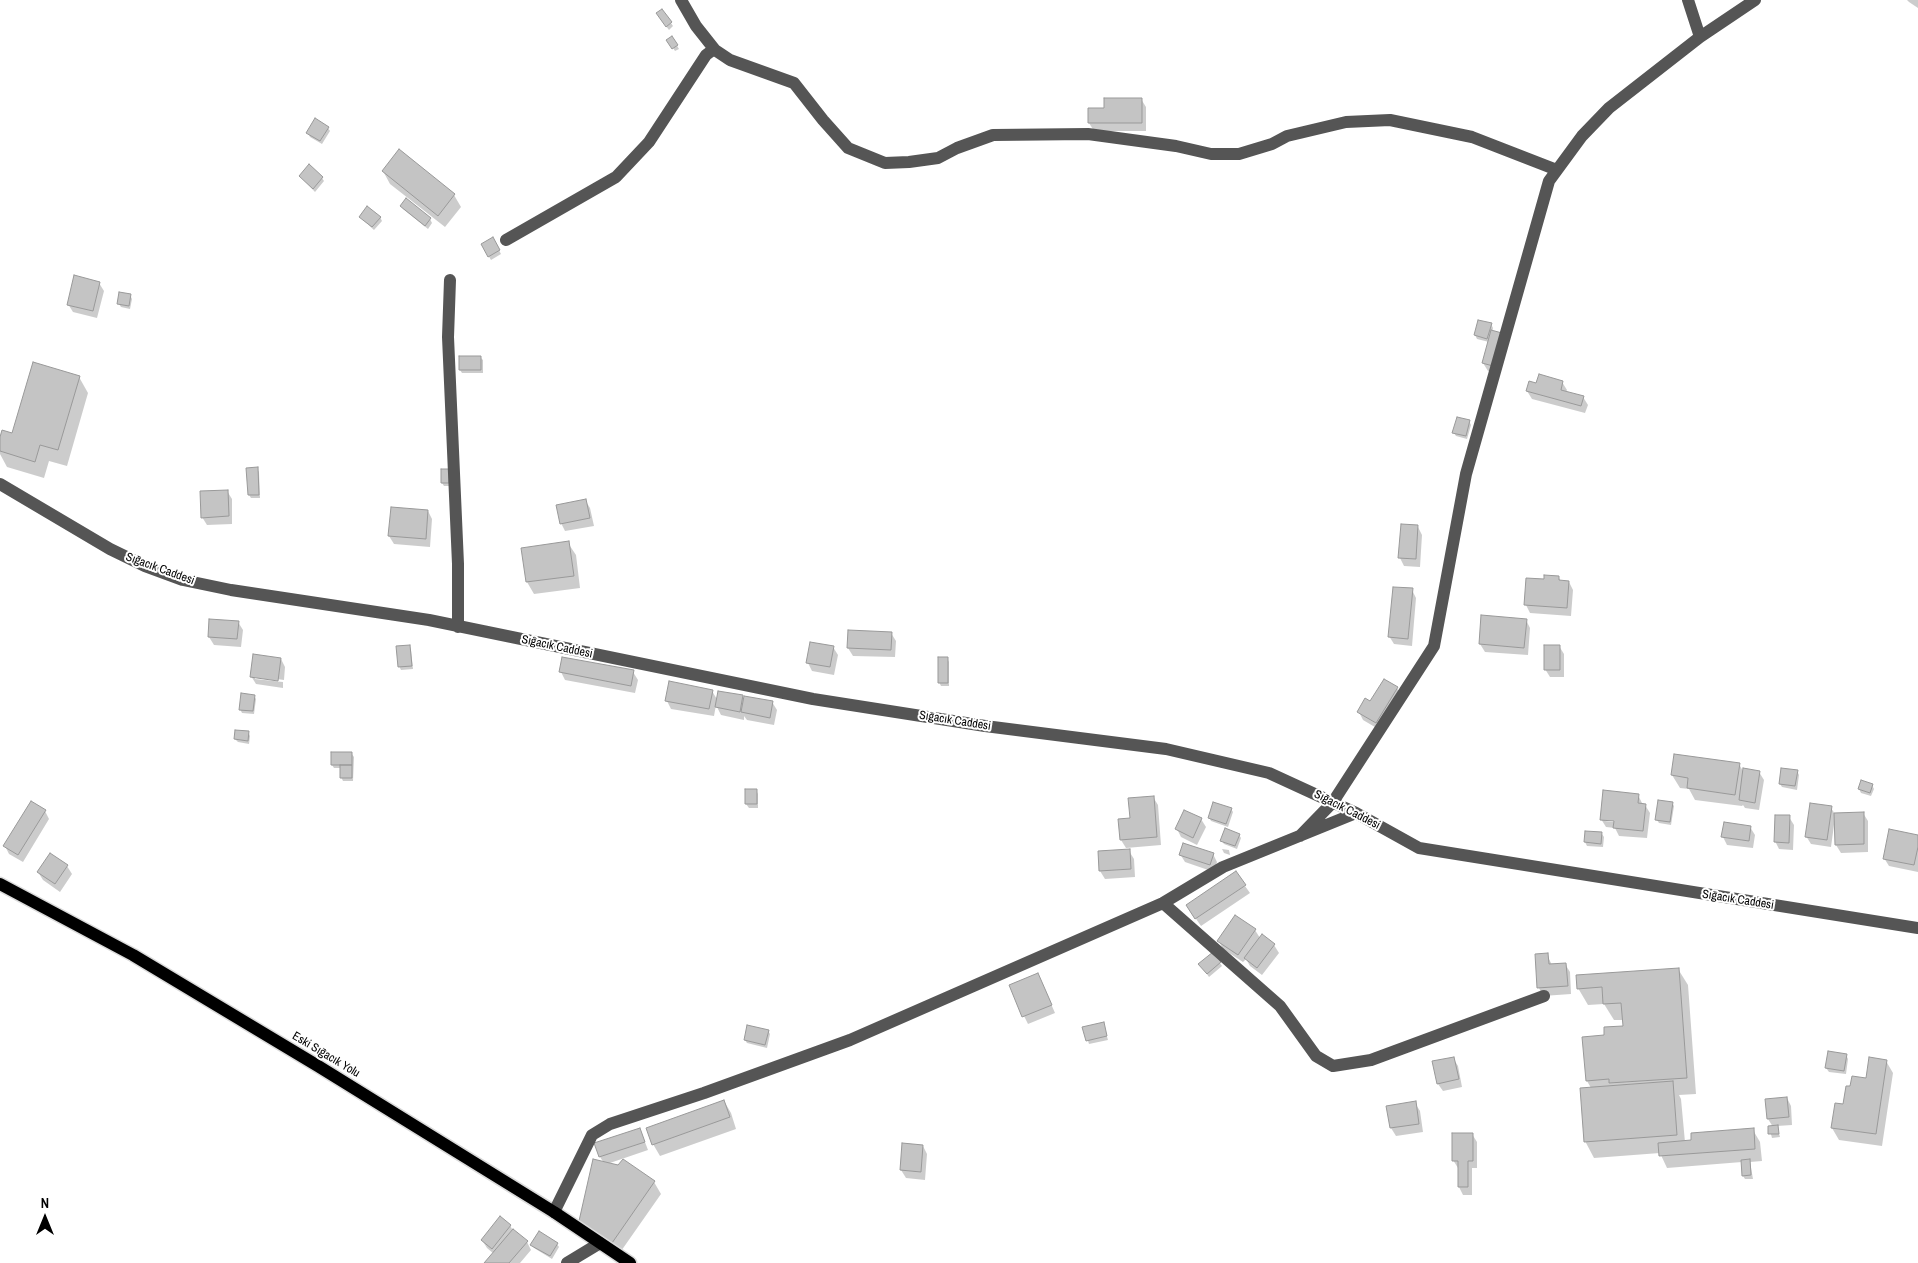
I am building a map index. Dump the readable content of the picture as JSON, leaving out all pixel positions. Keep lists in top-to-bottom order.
{
  "streets": {
    "main road": ["Eski Sığacık Yolu"],
    "street": ["Sığacık Caddesi"]
  },
  "north": "top"
}
